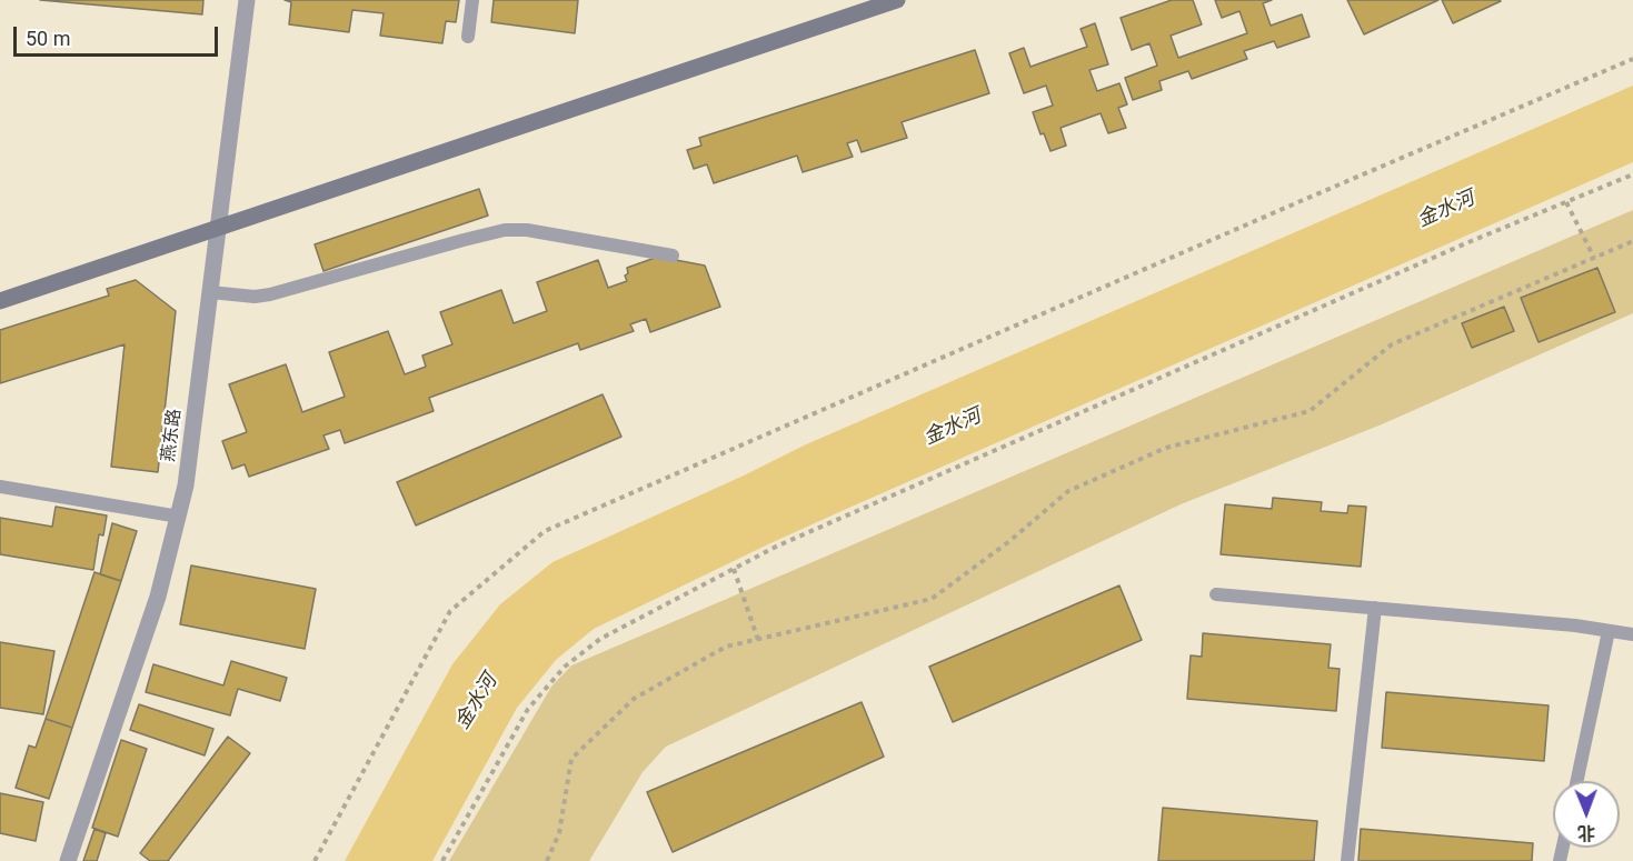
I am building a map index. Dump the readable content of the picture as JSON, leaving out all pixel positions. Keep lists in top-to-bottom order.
{
  "streets": {
    "street": ["燕东路"]
  },
  "water": ["金水河"],
  "scale_bar": "50 m",
  "north": "bottom"
}
